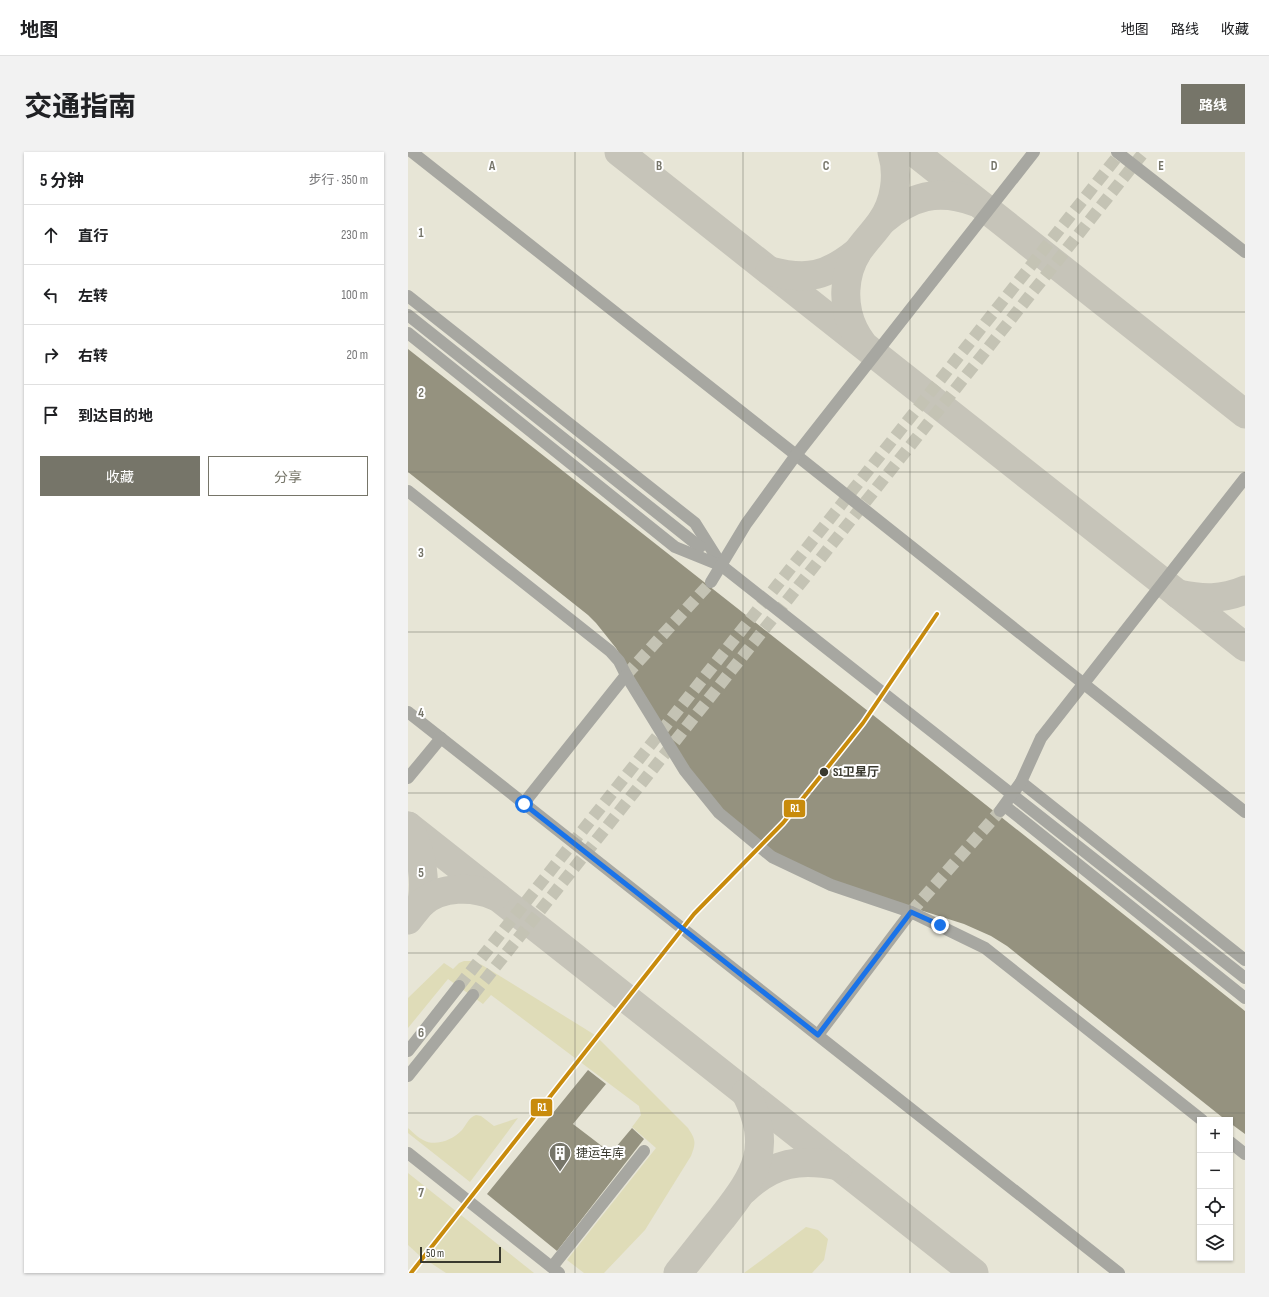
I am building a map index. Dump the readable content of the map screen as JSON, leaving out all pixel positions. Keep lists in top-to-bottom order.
{
  "places": {
    "other": ["S1卫星厅"],
    "building": ["捷运车库"]
  },
  "lines": ["transit line R1"],
  "scale_bar": "50 m",
  "page": {
    "header": "地图",
    "nav": ["地图", "路线", "收藏"],
    "title": "交通指南",
    "buttons": [
      "路线",
      ["收藏", "分享"]
    ],
    "heading": ["5 分钟", "步行 · 350 m"],
    "list": [
      ["直行", "230 m"],
      ["左转", "100 m"],
      ["右转", "20 m"],
      "到达目的地"
    ],
    "map_buttons": ["+", "−"],
    "scale": "50 m"
  },
  "grid": {
    "columns": [
      "A",
      "B",
      "C",
      "D",
      "E"
    ],
    "rows": [
      "1",
      "2",
      "3",
      "4",
      "5",
      "6",
      "7"
    ]
  }
}
